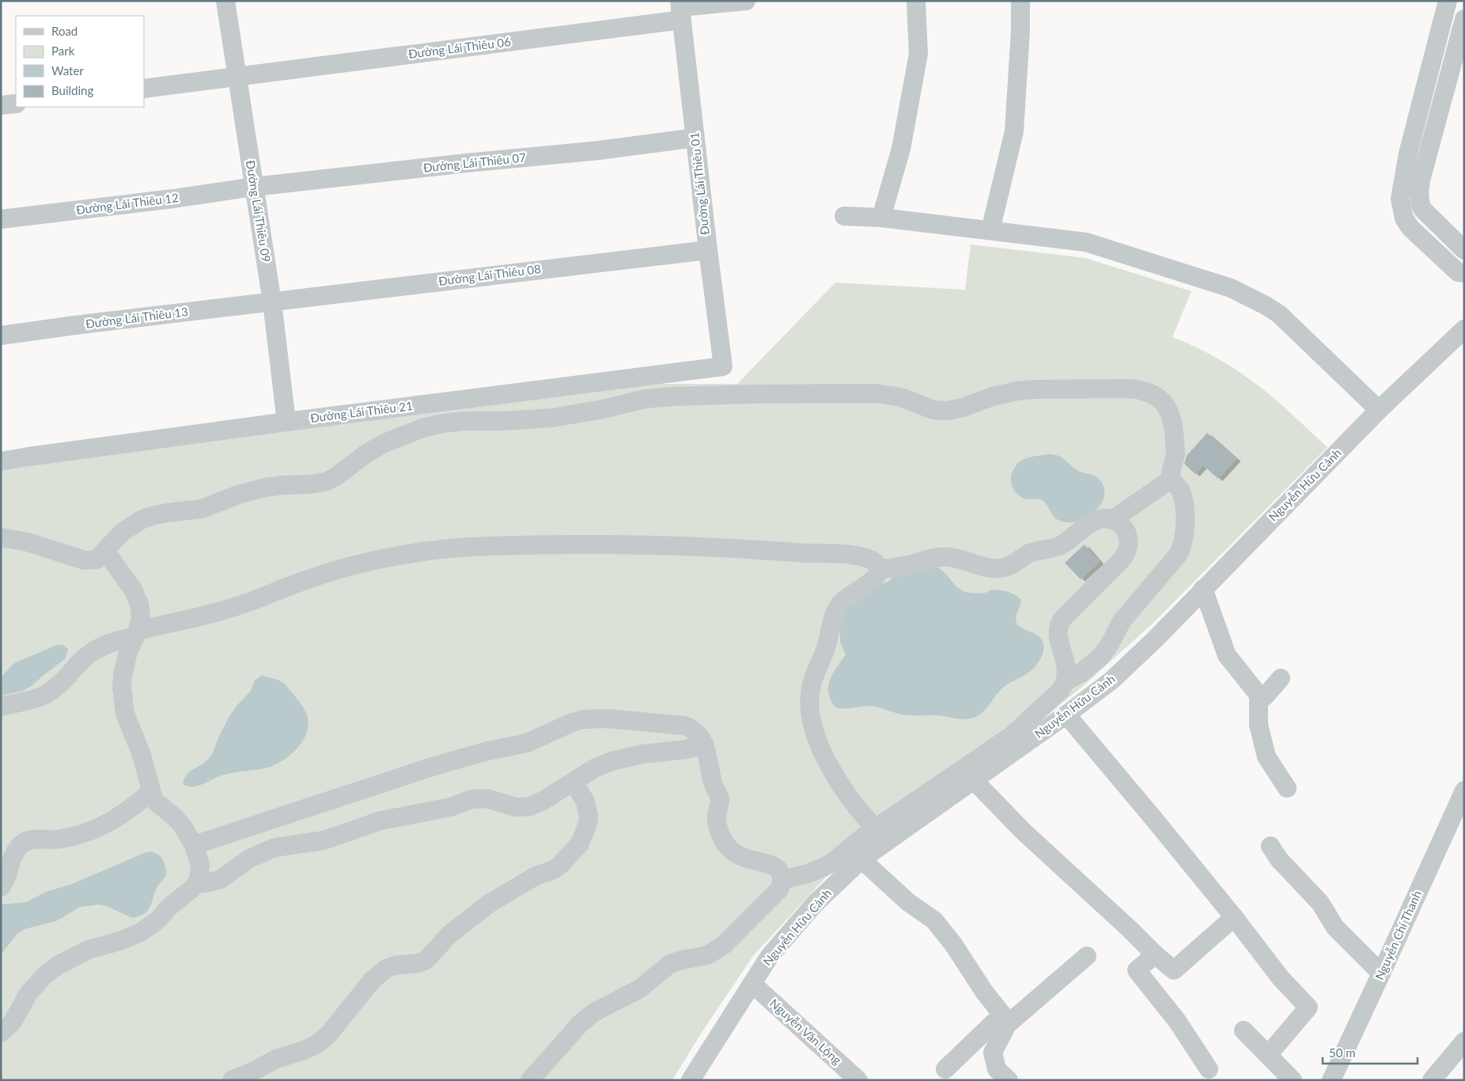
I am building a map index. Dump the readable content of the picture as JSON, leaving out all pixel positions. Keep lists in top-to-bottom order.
{
  "streets": {
    "street": [
      "Đường Lái Thiêu 06",
      "Đường Lái Thiêu 07",
      "Đường Lái Thiêu 01",
      "Đường Lái Thiêu 12",
      "Đường Lái Thiêu 09",
      "Đường Lái Thiêu 08",
      "Đường Lái Thiêu 13",
      "Đường Lái Thiêu 21",
      "Nguyễn Hữu Cảnh",
      "Nguyễn Chí Thanh",
      "Nguyễn Văn Lộng"
    ]
  },
  "crossings": [
    ["Đường Lái Thiêu 06", "Đường Lái Thiêu 01"],
    ["Đường Lái Thiêu 06", "Đường Lái Thiêu 09"],
    ["Đường Lái Thiêu 07", "Đường Lái Thiêu 01"],
    ["Đường Lái Thiêu 07", "Đường Lái Thiêu 12"],
    ["Đường Lái Thiêu 07", "Đường Lái Thiêu 09"],
    ["Đường Lái Thiêu 01", "Đường Lái Thiêu 08"],
    ["Đường Lái Thiêu 01", "Đường Lái Thiêu 21"],
    ["Đường Lái Thiêu 12", "Đường Lái Thiêu 09"],
    ["Đường Lái Thiêu 09", "Đường Lái Thiêu 08"],
    ["Đường Lái Thiêu 09", "Đường Lái Thiêu 13"],
    ["Đường Lái Thiêu 09", "Đường Lái Thiêu 21"],
    ["Đường Lái Thiêu 08", "Đường Lái Thiêu 13"],
    ["Nguyễn Hữu Cảnh", "Nguyễn Văn Lộng"]
  ],
  "legend": [
    "Road",
    "Park",
    "Water",
    "Building"
  ],
  "scale_bar": "50 m"
}
